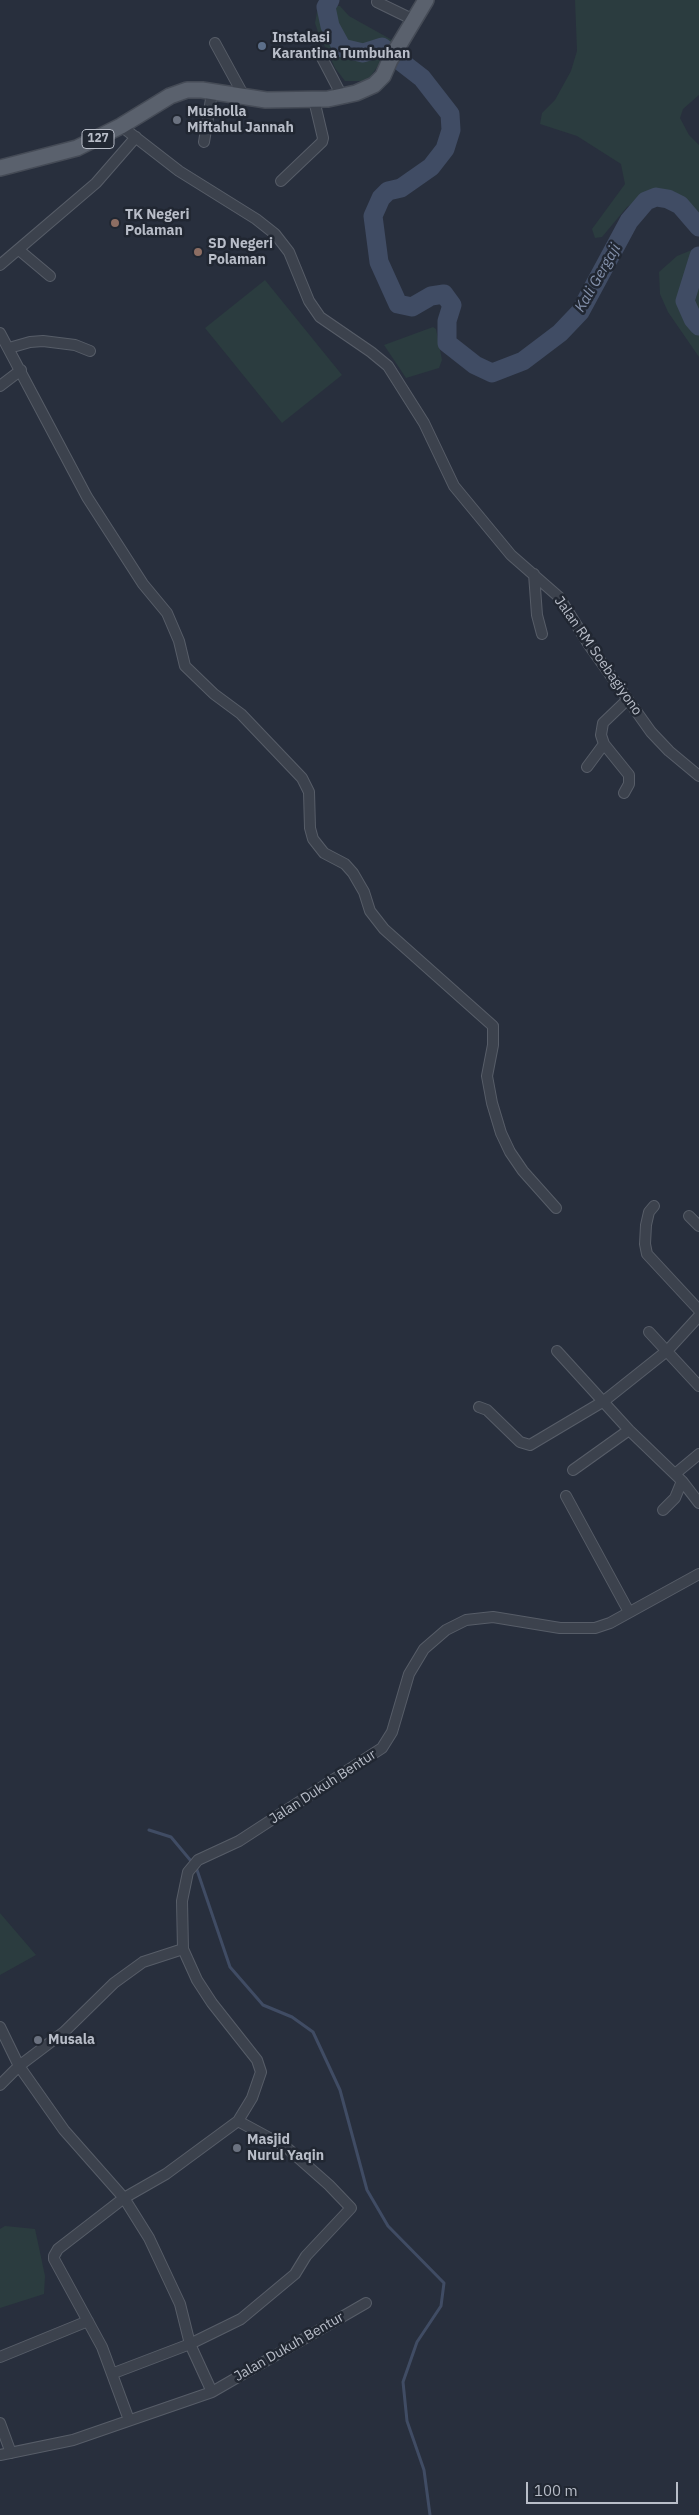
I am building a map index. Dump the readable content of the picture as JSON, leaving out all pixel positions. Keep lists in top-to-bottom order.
{
  "streets": {
    "main road": ["127"],
    "street": ["Jalan RM Soebagiyono", "Jalan Dukuh Bentur"]
  },
  "crossings": [
    ["127", "Jalan RM Soebagiyono"]
  ],
  "water": ["Kali Gergaji"],
  "places": [
    "Instalasi Karantina Tumbuhan",
    "Musholla Miftahul Jannah",
    "TK Negeri Polaman",
    "SD Negeri Polaman",
    "Musala",
    "Masjid Nurul Yaqin"
  ],
  "scale_bar": "100 m"
}
